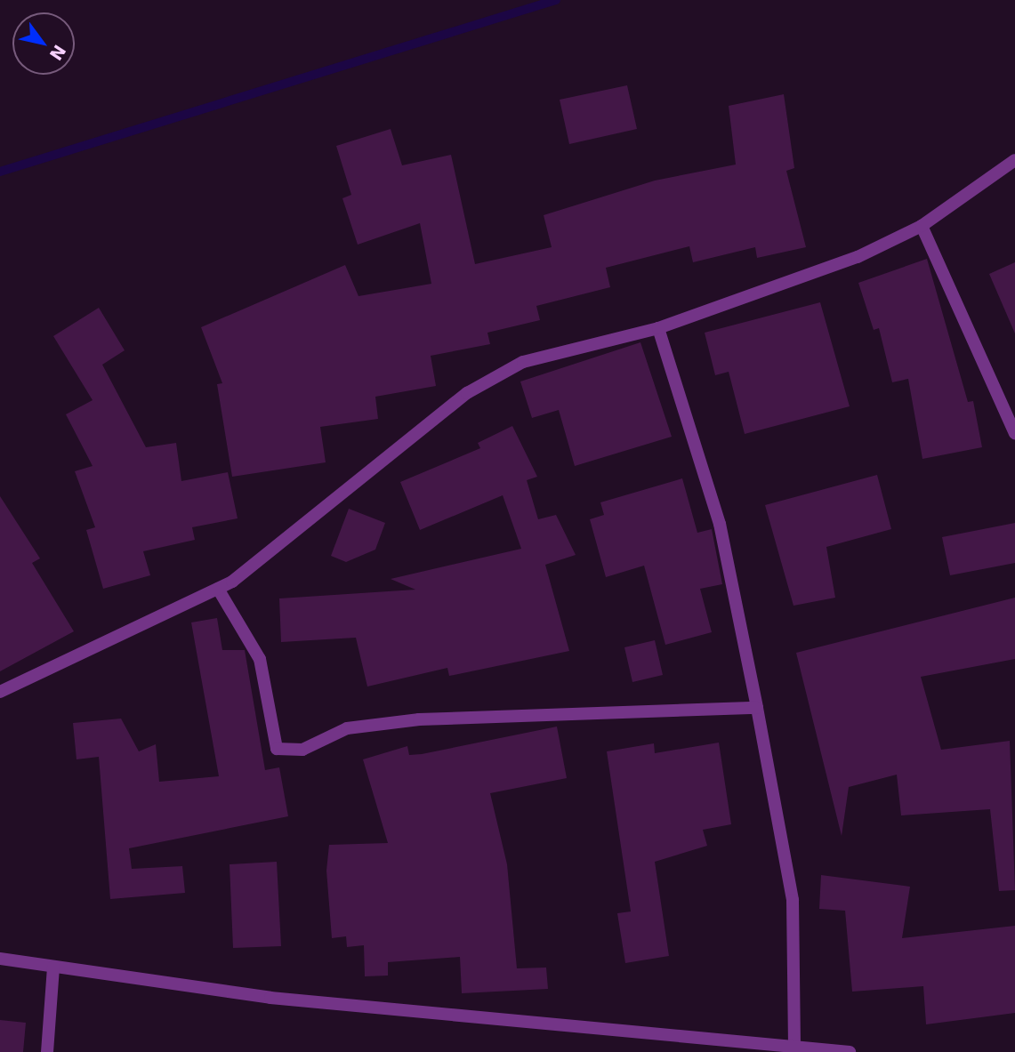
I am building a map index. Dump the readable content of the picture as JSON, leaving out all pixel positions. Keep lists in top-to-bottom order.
{
  "north": "bottom right"
}
